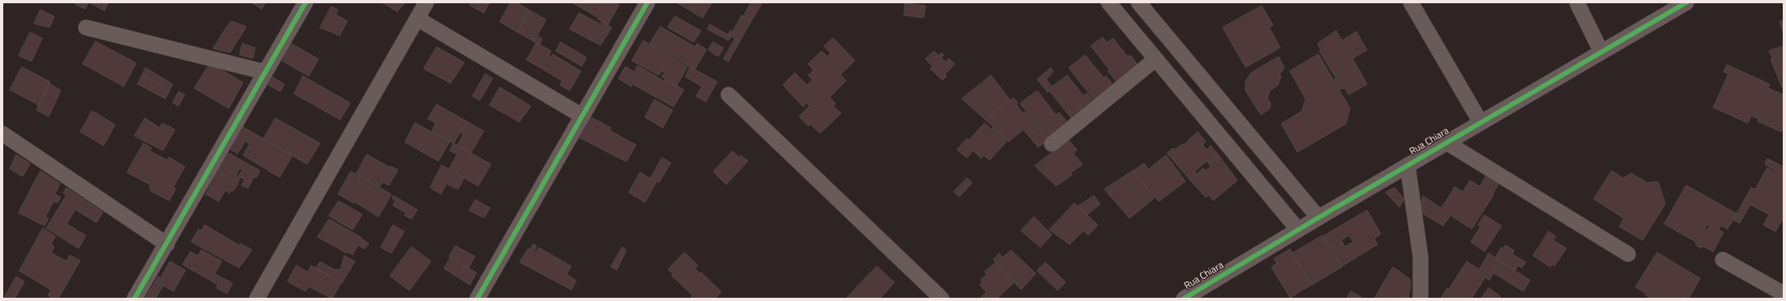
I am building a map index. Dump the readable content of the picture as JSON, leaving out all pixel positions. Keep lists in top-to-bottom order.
{
  "streets": {
    "street": ["Rua Chiara"]
  }
}
